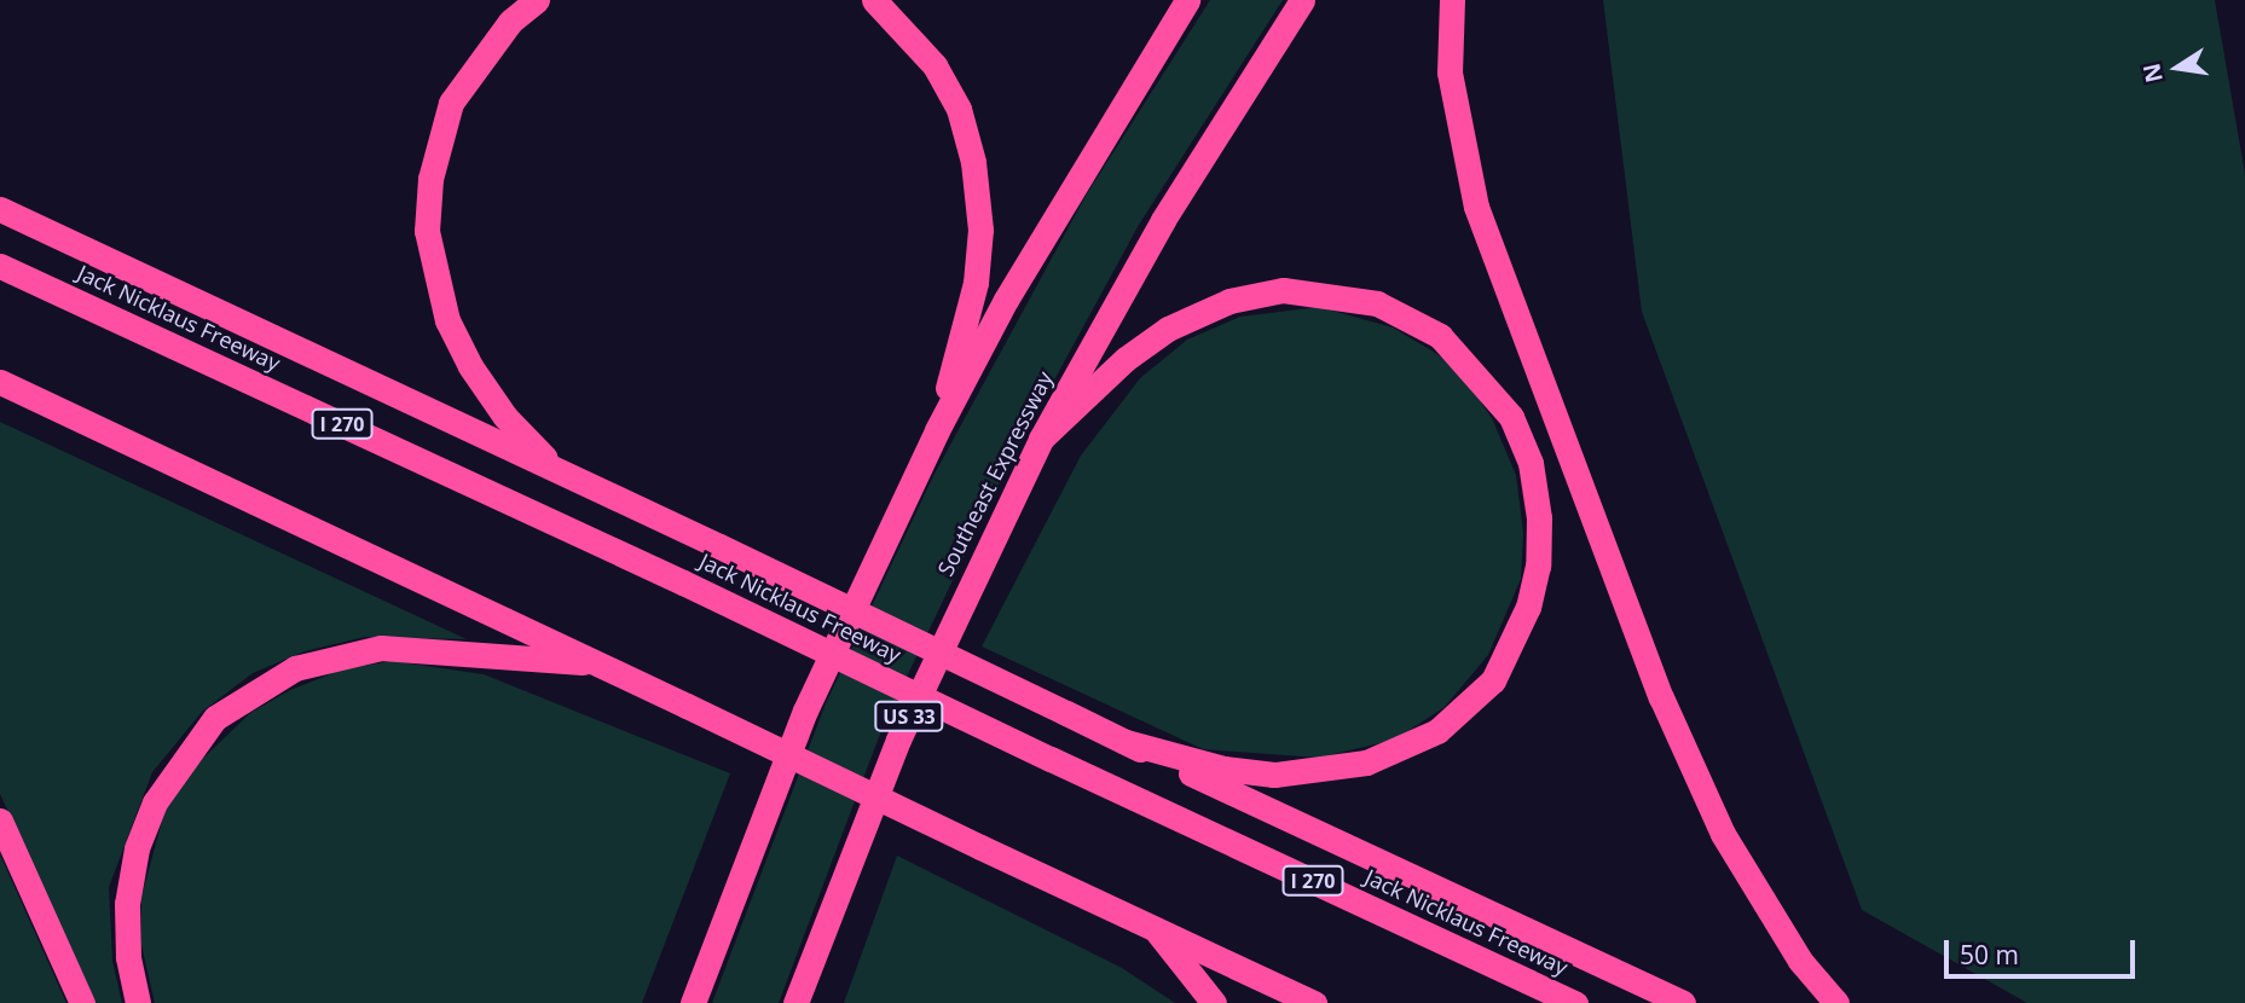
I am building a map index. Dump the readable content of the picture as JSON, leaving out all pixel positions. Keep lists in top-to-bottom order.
{
  "streets": {
    "highway": [
      "Jack Nicklaus Freeway",
      "I 270",
      "Southeast Expressway",
      "US 33"
    ]
  },
  "scale_bar": "50 m",
  "north": "left"
}
